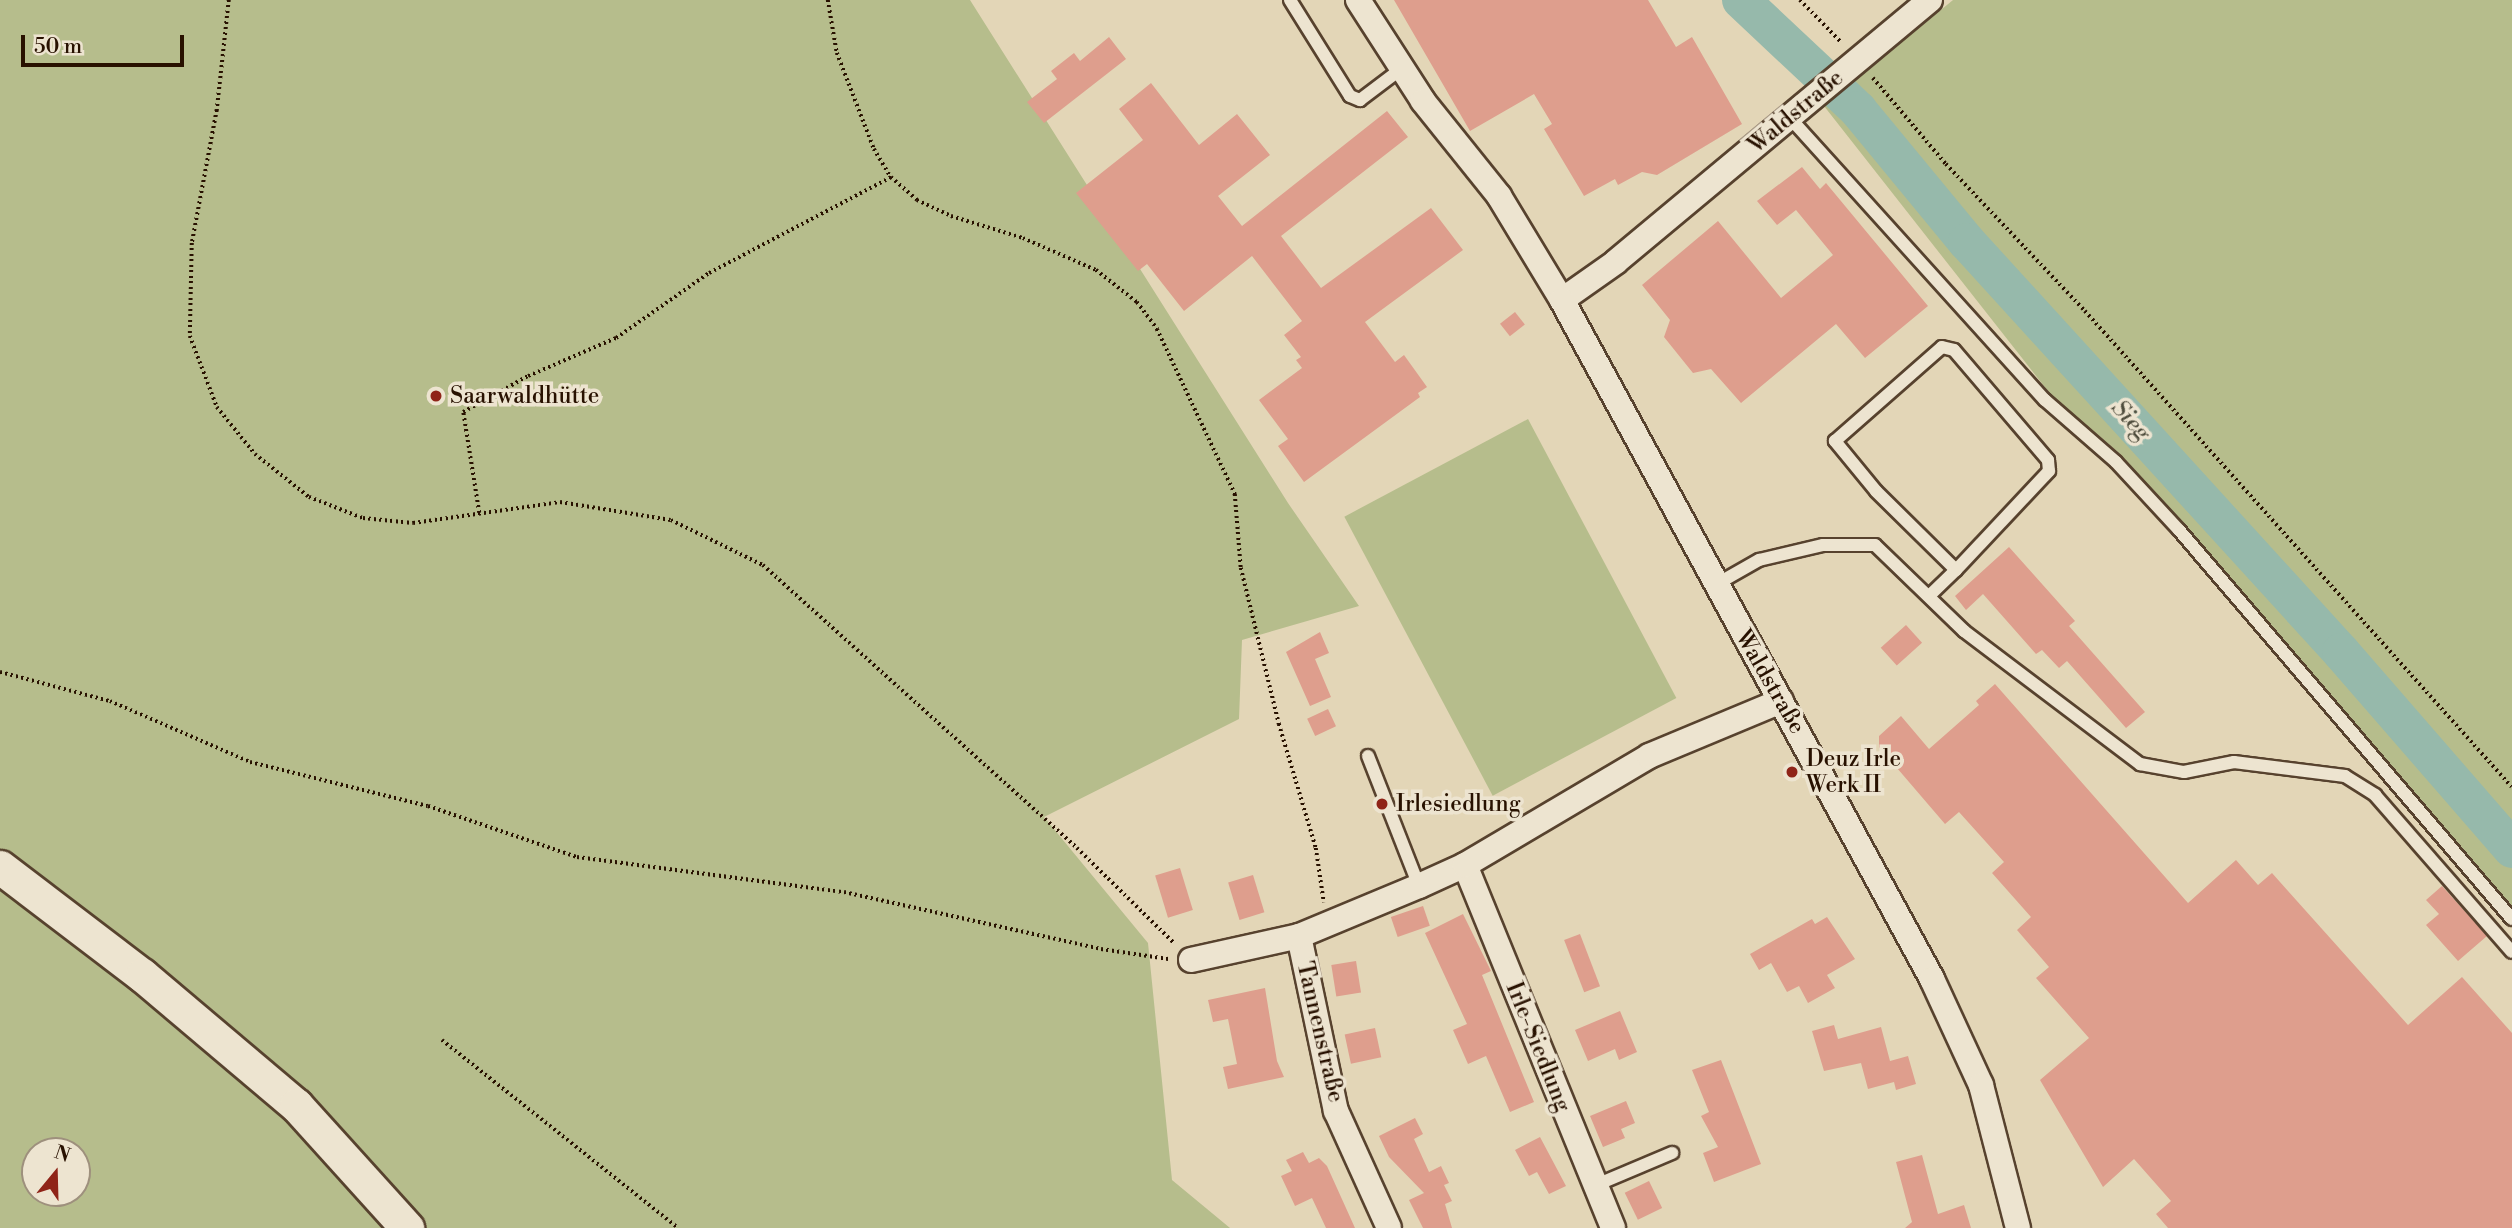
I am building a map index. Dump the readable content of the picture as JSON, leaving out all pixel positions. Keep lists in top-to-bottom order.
{
  "streets": {
    "street": ["Waldstraße", "Tannenstraße", "Irle-Siedlung"]
  },
  "water": ["Sieg"],
  "places": ["Saarwaldhütte", "Deuz Irle Werk II", "Irlesiedlung"],
  "scale_bar": "50 m",
  "north": "top"
}
